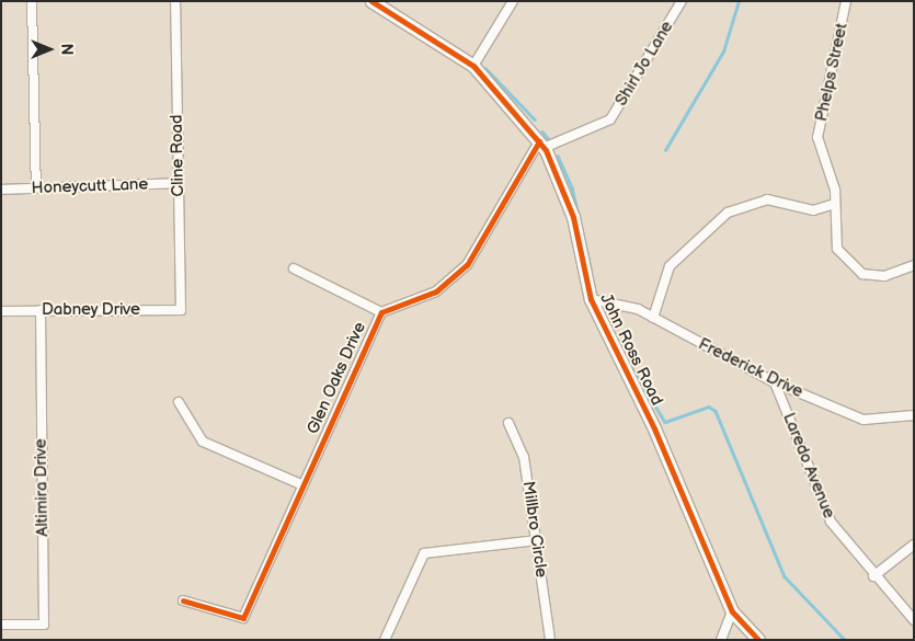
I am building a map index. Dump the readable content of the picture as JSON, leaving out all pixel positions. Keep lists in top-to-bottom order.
{
  "streets": {
    "street": [
      "Shirl Jo Lane",
      "Phelps Street",
      "Cline Road",
      "Honeycutt Lane",
      "Dabney Drive",
      "John Ross Road",
      "Frederick Drive",
      "Glen Oaks Drive",
      "Laredo Avenue",
      "Altimira Drive",
      "Millbro Circle"
    ]
  },
  "crossings": [
    ["Shirl Jo Lane", "John Ross Road"],
    ["Shirl Jo Lane", "Glen Oaks Drive"],
    ["Cline Road", "Honeycutt Lane"],
    ["Cline Road", "Dabney Drive"],
    ["Dabney Drive", "Altimira Drive"],
    ["John Ross Road", "Frederick Drive"],
    ["John Ross Road", "Glen Oaks Drive"],
    ["Frederick Drive", "Laredo Avenue"]
  ],
  "north": "right"
}
